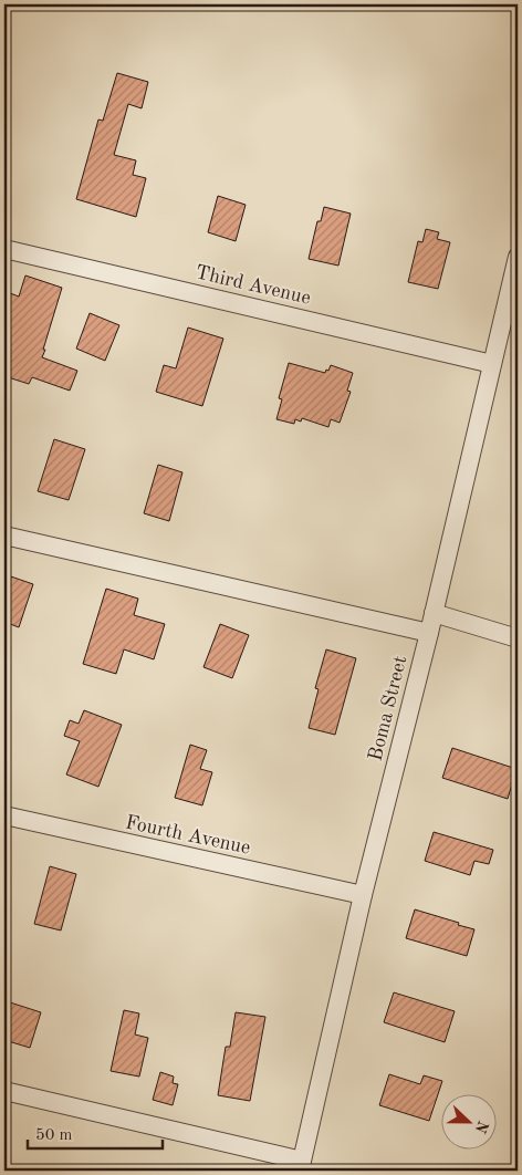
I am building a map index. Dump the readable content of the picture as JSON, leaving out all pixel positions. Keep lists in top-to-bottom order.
{
  "streets": {
    "street": ["Third Avenue", "Boma Street", "Fourth Avenue"]
  },
  "crossings": [
    ["Third Avenue", "Boma Street"],
    ["Boma Street", "Fourth Avenue"]
  ],
  "scale_bar": "50 m",
  "north": "right"
}
